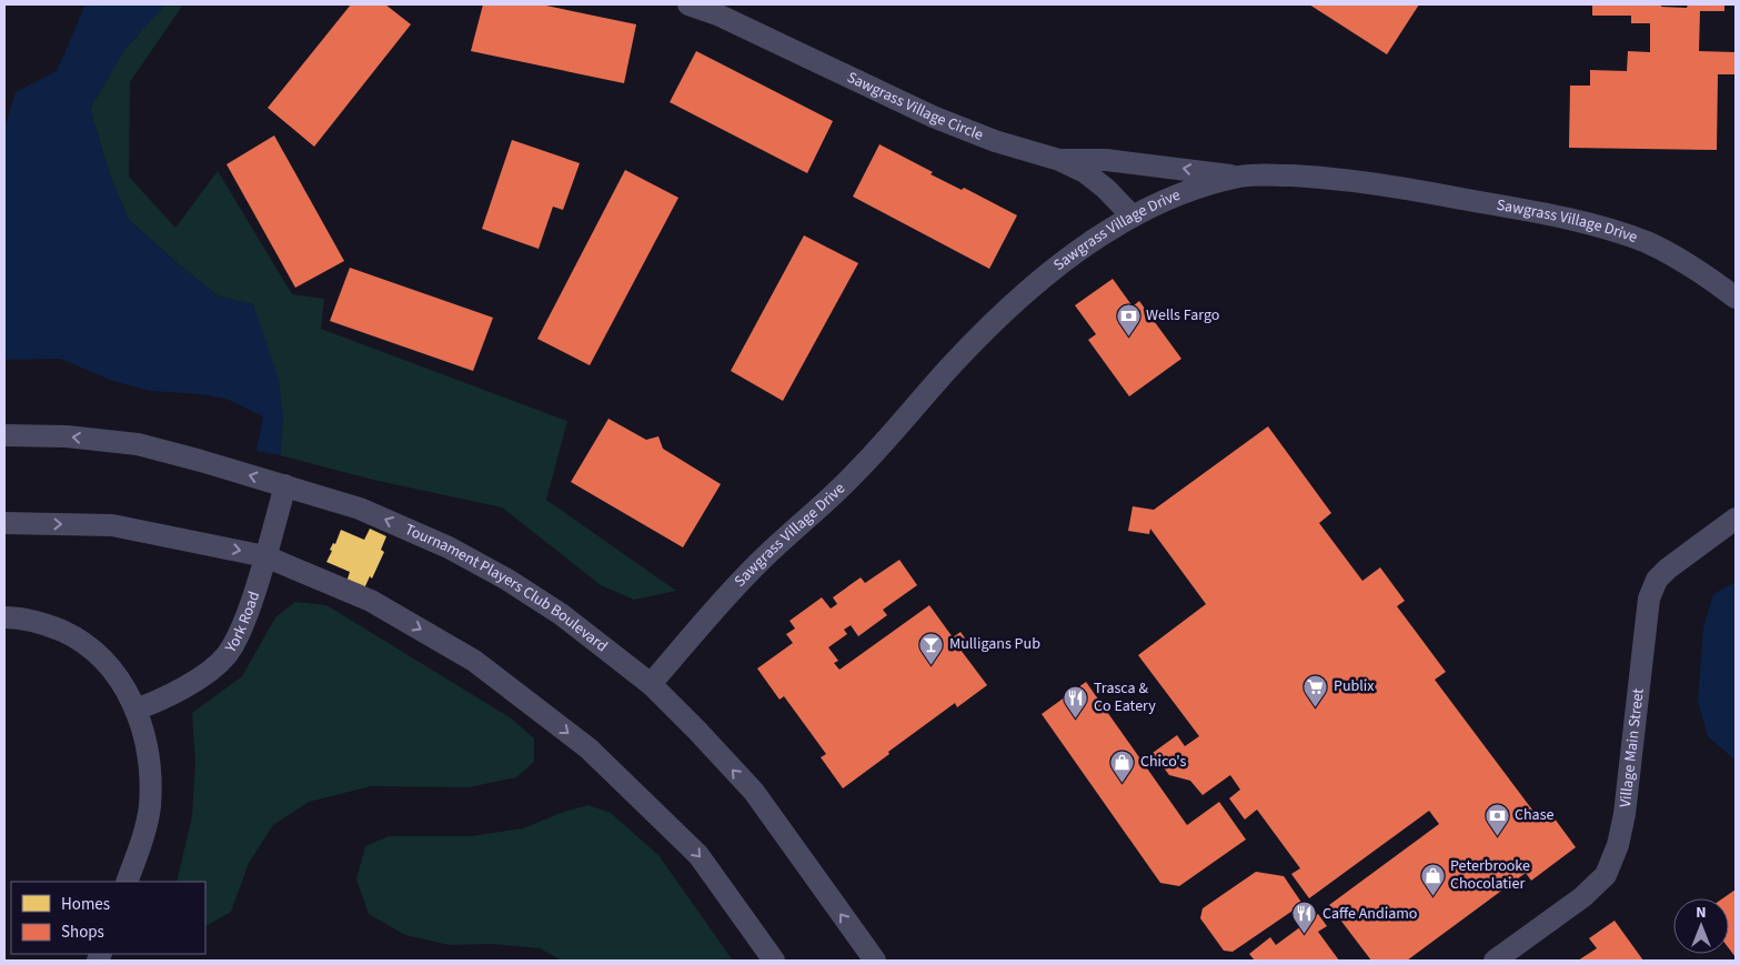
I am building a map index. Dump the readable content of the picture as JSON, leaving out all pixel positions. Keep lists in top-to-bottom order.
{
  "streets": {
    "street": [
      "Sawgrass Village Circle",
      "Sawgrass Village Drive",
      "Tournament Players Club Boulevard",
      "York Road",
      "Village Main Street"
    ]
  },
  "crossings": [
    ["Sawgrass Village Circle", "Sawgrass Village Drive"],
    ["Sawgrass Village Drive", "Tournament Players Club Boulevard"],
    ["Tournament Players Club Boulevard", "York Road"]
  ],
  "places": {
    "bank": ["Wells Fargo", "Chase"],
    "bar": ["Mulligans Pub"],
    "supermarket": ["Publix"],
    "restaurant": ["Trasca & Co Eatery", "Caffe Andiamo"],
    "shop": ["Chico's", "Peterbrooke Chocolatier"]
  },
  "legend": ["Homes", "Shops"],
  "north": "top"
}
